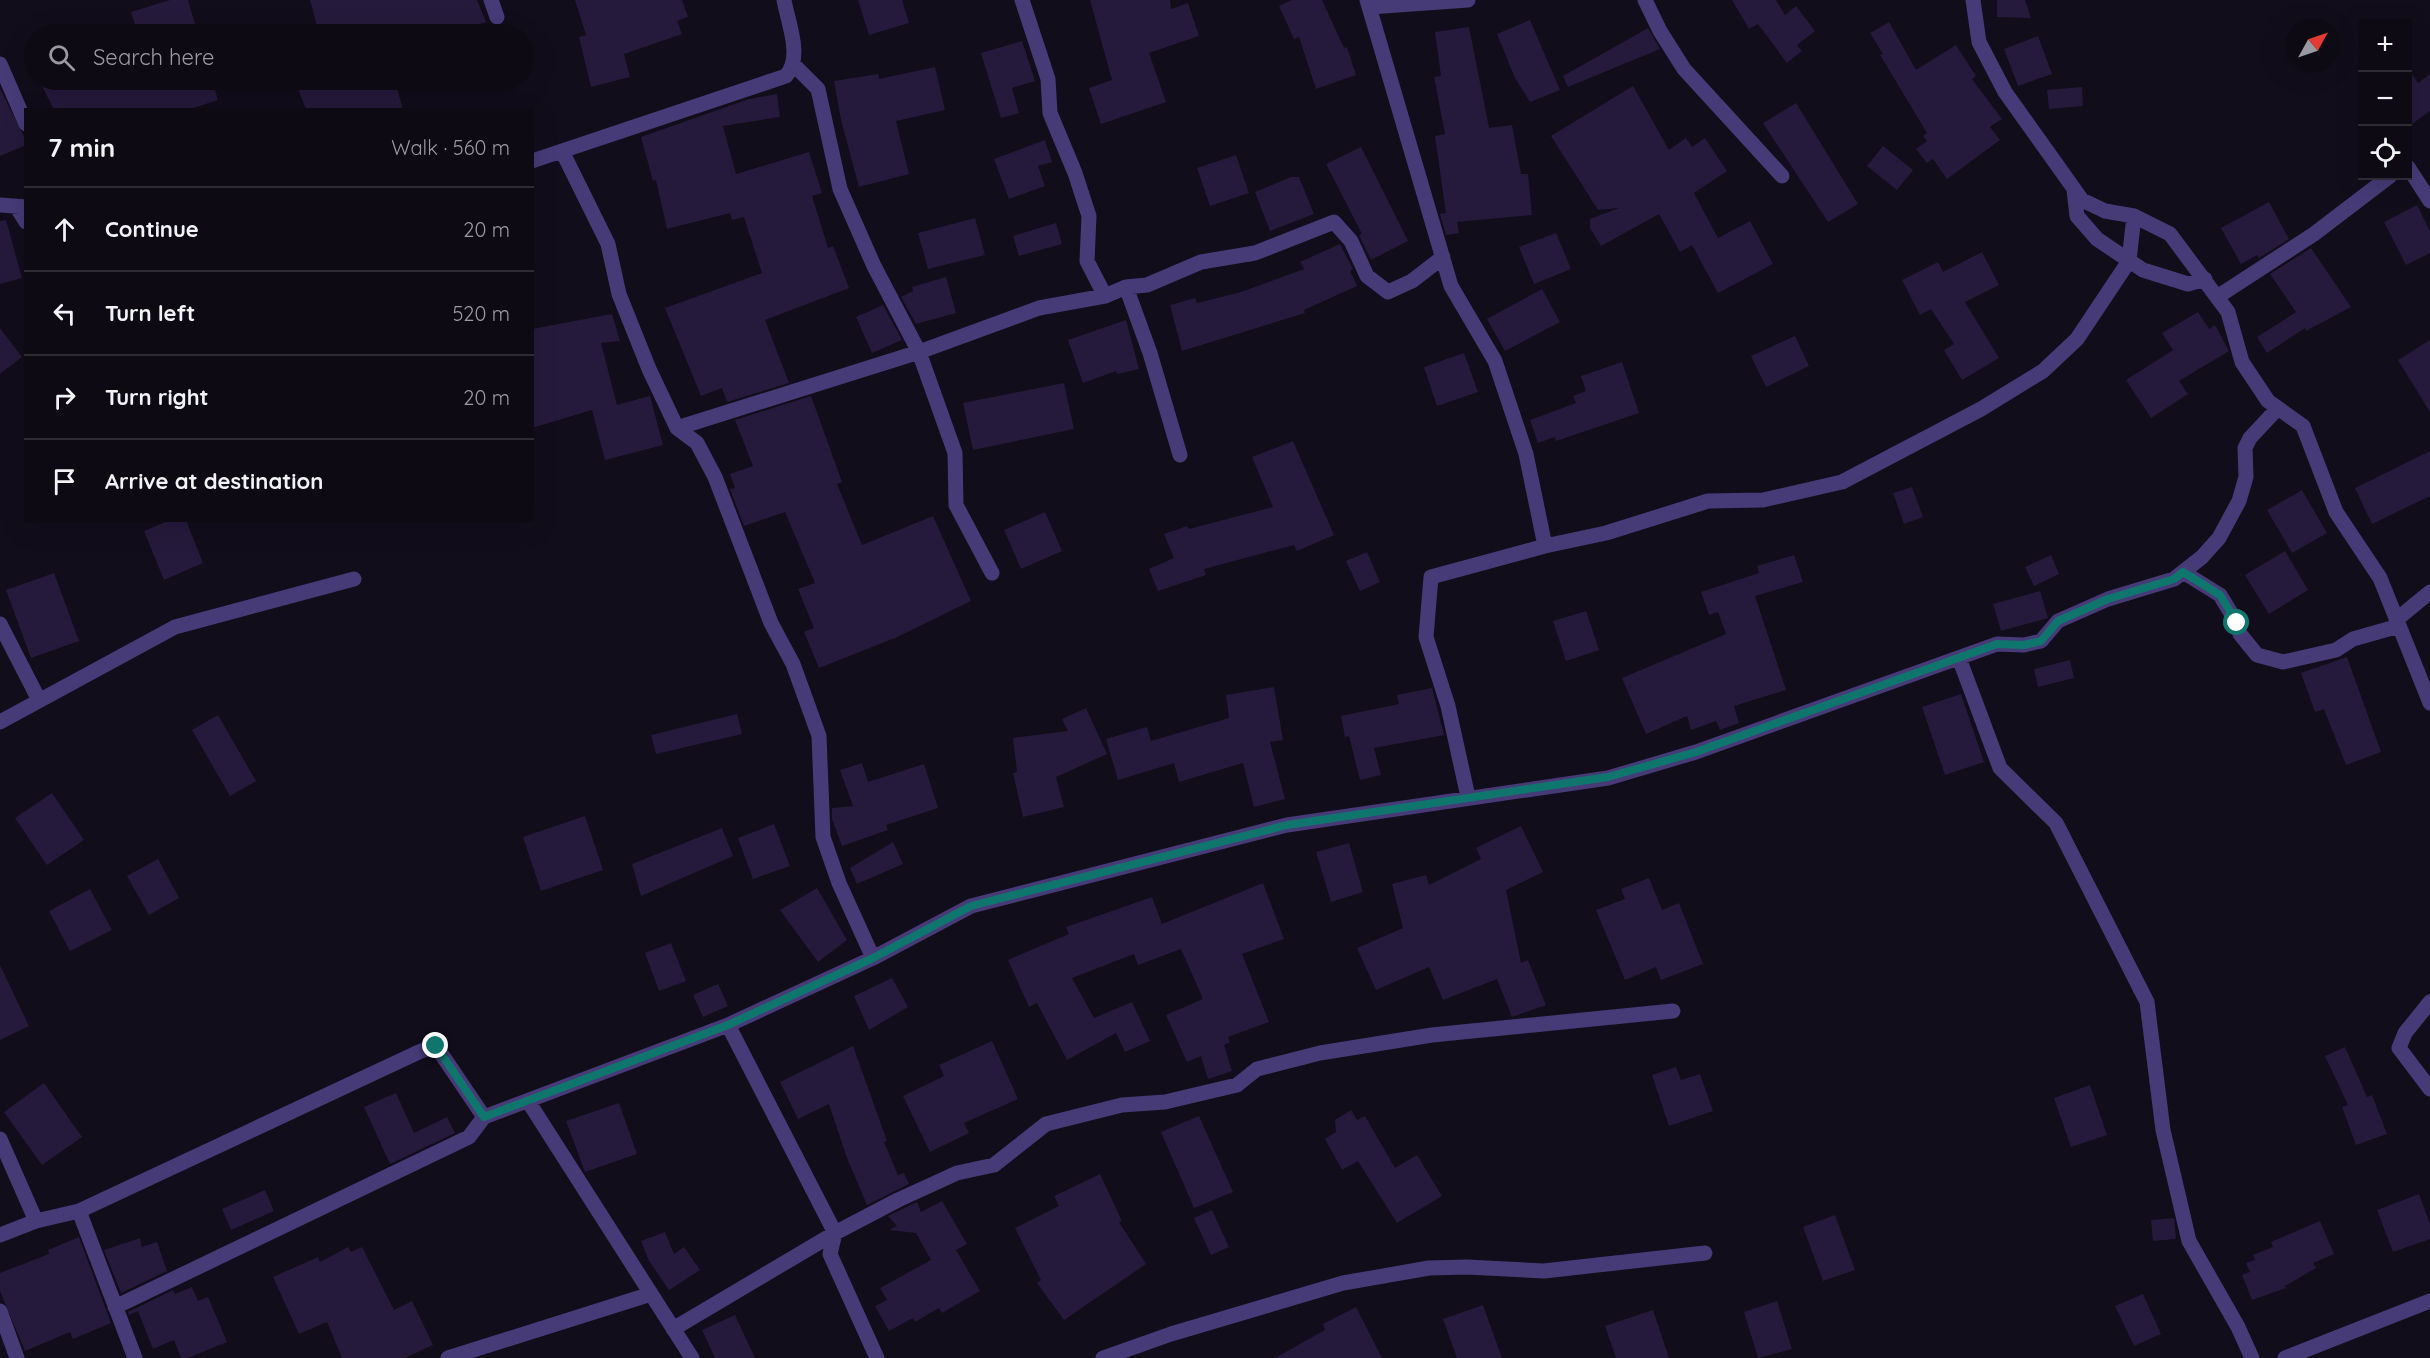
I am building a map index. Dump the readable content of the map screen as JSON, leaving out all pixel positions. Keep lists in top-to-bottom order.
{
  "north": "top right",
  "page": {
    "map_buttons": ["+", "−"],
    "search": "Search here",
    "heading": ["7 min", "Walk · 560 m"],
    "list": [
      ["Continue", "20 m"],
      ["Turn left", "520 m"],
      ["Turn right", "20 m"],
      "Arrive at destination"
    ]
  }
}
